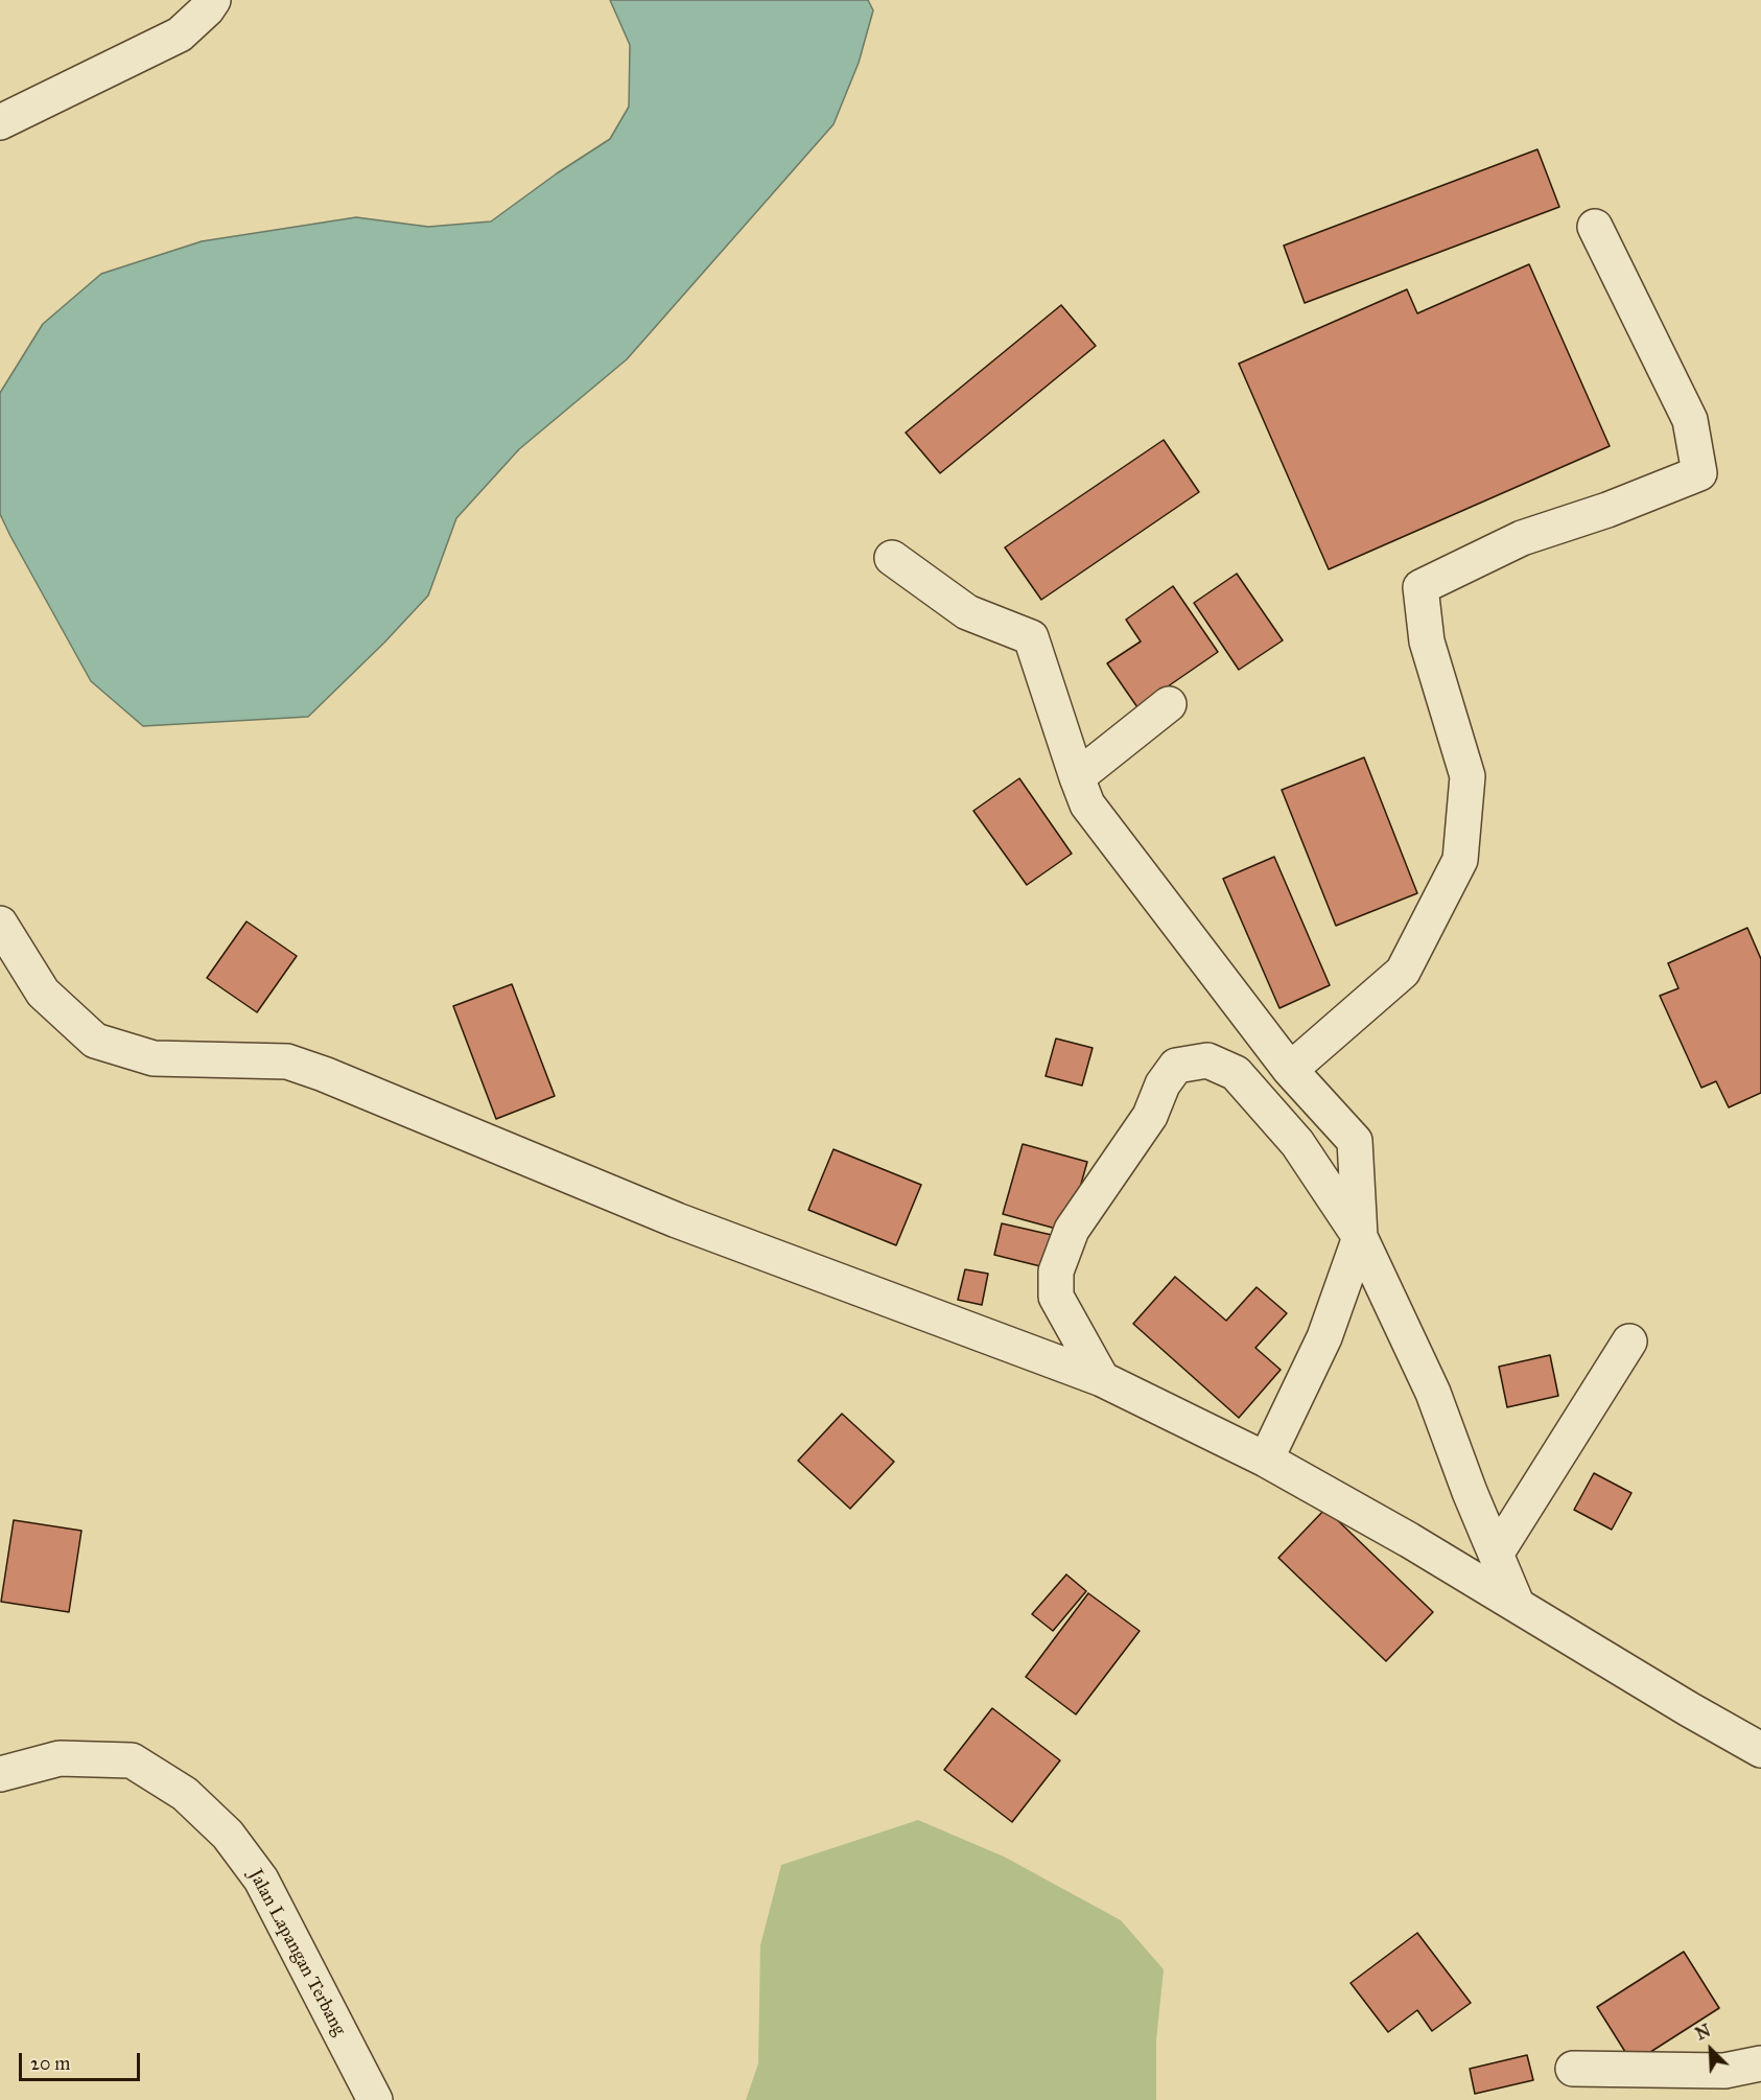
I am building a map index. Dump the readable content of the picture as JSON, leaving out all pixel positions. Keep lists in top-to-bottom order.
{
  "streets": {
    "street": ["Jalan Lapangan Terbang"]
  },
  "scale_bar": "20 m",
  "north": "top left"
}
